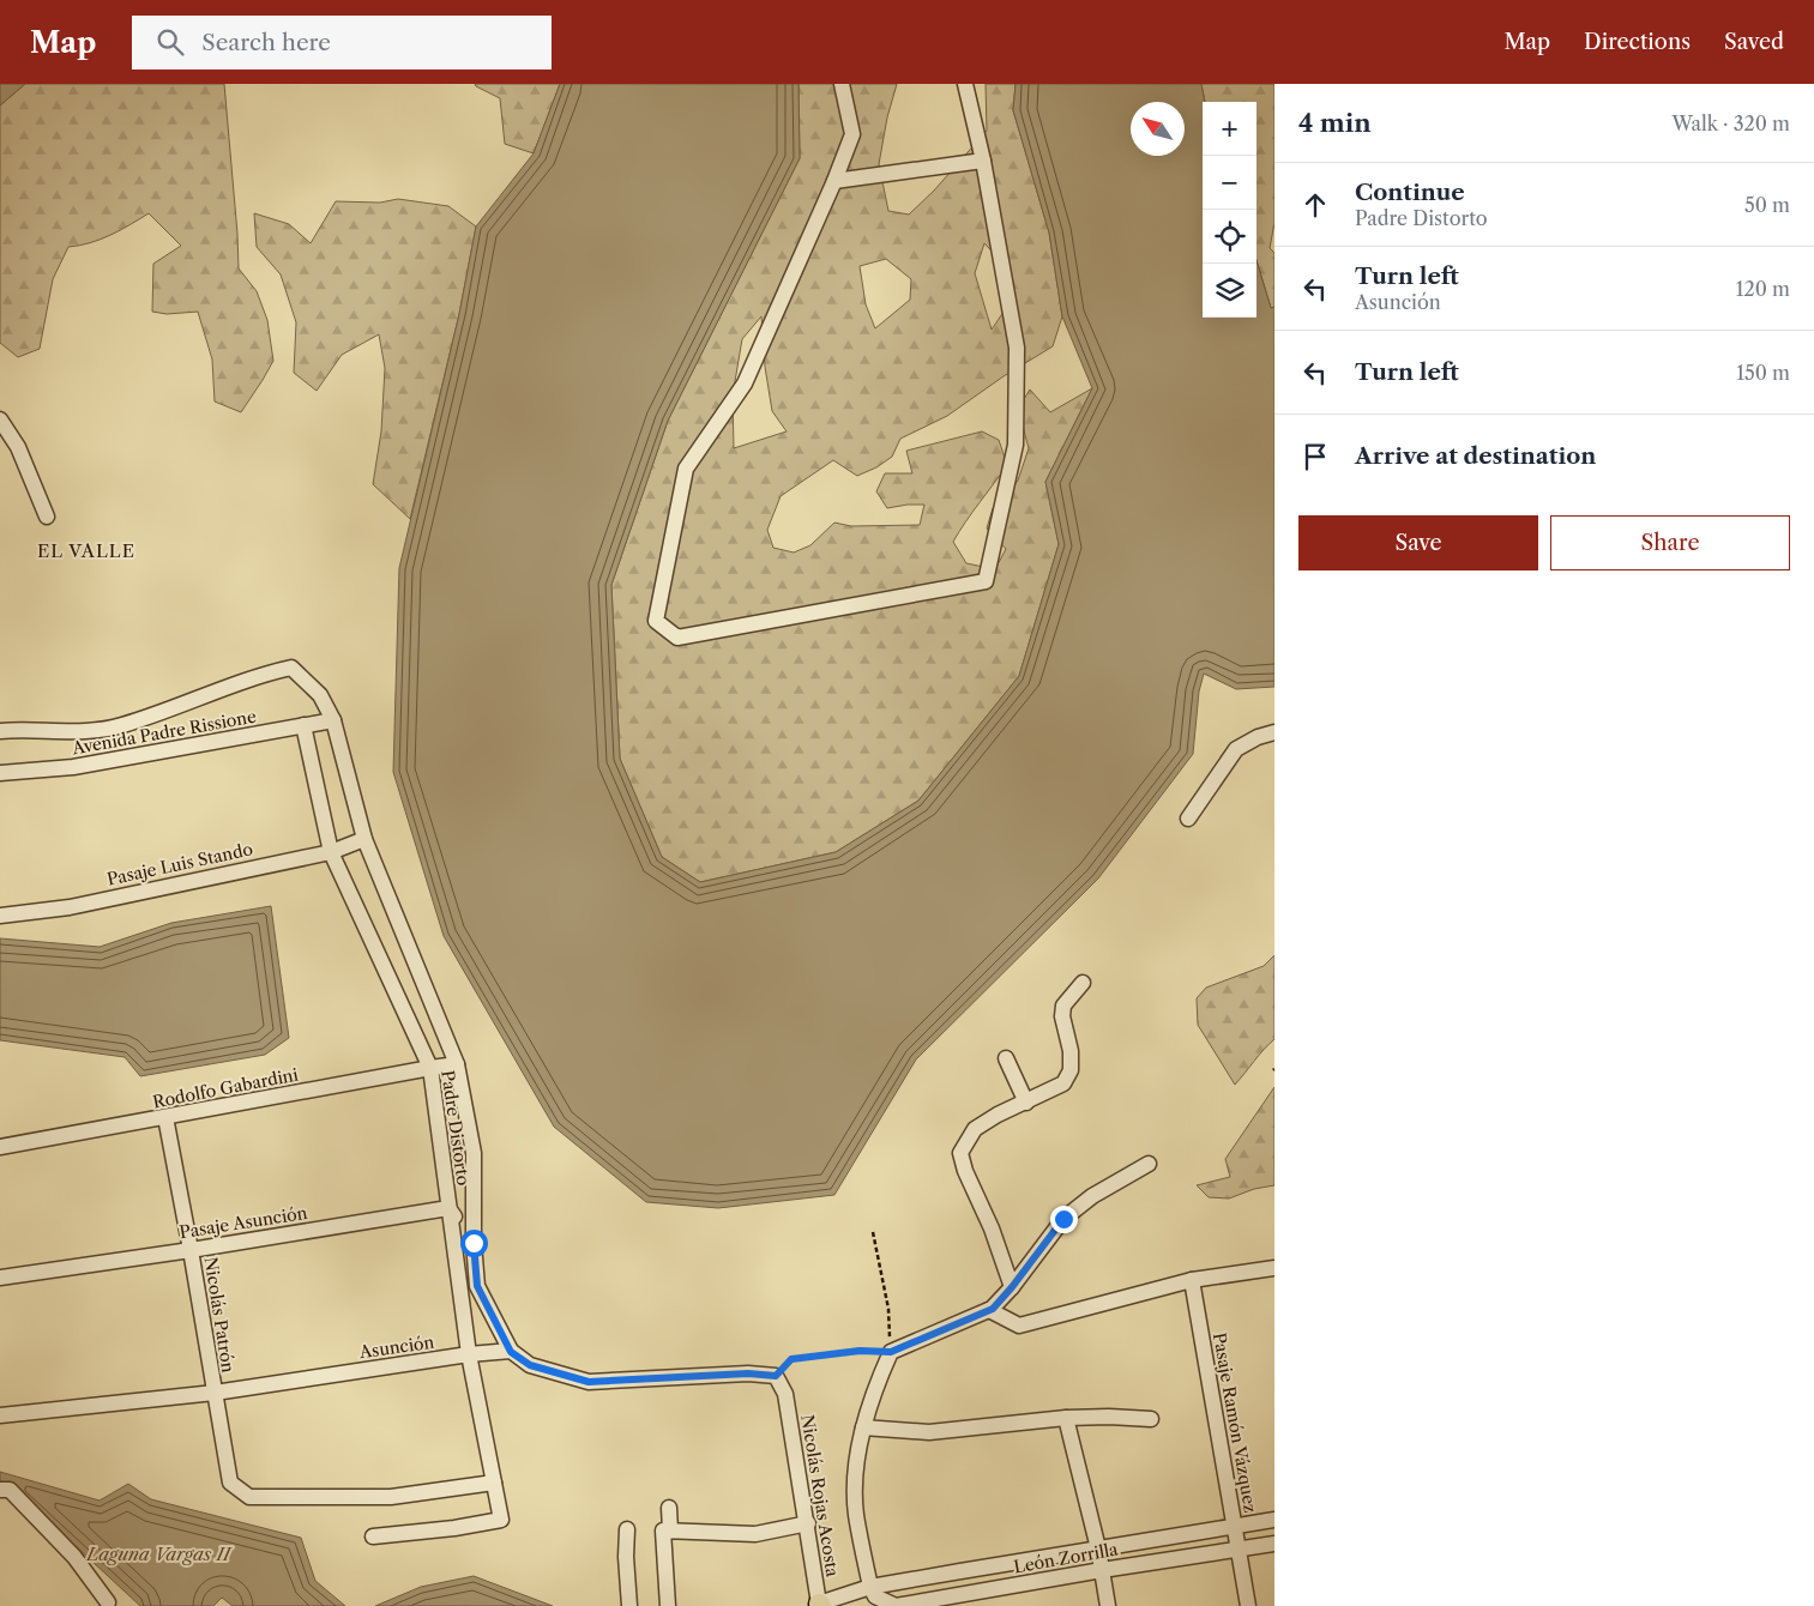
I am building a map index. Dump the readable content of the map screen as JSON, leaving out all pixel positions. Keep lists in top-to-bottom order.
{
  "streets": {
    "street": [
      "Avenida Padre Rissione",
      "Pasaje Luis Stando",
      "Rodolfo Gabardini",
      "Padre Distorto",
      "Pasaje Asunción",
      "Nicolás Patrón",
      "Asunción",
      "Pasaje Ramón Vázquez",
      "Nicolás Rojas Acosta",
      "León Zorrilla"
    ]
  },
  "crossings": [
    ["Avenida Padre Rissione", "Padre Distorto"],
    ["Pasaje Luis Stando", "Padre Distorto"],
    ["Rodolfo Gabardini", "Padre Distorto"],
    ["Rodolfo Gabardini", "Nicolás Patrón"],
    ["Padre Distorto", "Pasaje Asunción"],
    ["Padre Distorto", "Nicolás Patrón"],
    ["Padre Distorto", "Asunción"],
    ["Pasaje Asunción", "Nicolás Patrón"],
    ["Nicolás Patrón", "Asunción"],
    ["Pasaje Ramón Vázquez", "León Zorrilla"],
    ["Nicolás Rojas Acosta", "León Zorrilla"]
  ],
  "districts": ["EL VALLE"],
  "water": ["Laguna Vargas II"],
  "north": "top left",
  "page": {
    "header": "Map",
    "search": "Search here",
    "nav": ["Map", "Directions", "Saved"],
    "heading": ["4 min", "Walk · 320 m"],
    "map_buttons": ["+", "−"],
    "list": [
      ["Continue", "Padre Distorto", "50 m"],
      ["Turn left", "Asunción", "120 m"],
      ["Turn left", "150 m"],
      "Arrive at destination"
    ],
    "buttons": ["Save", "Share"]
  }
}
